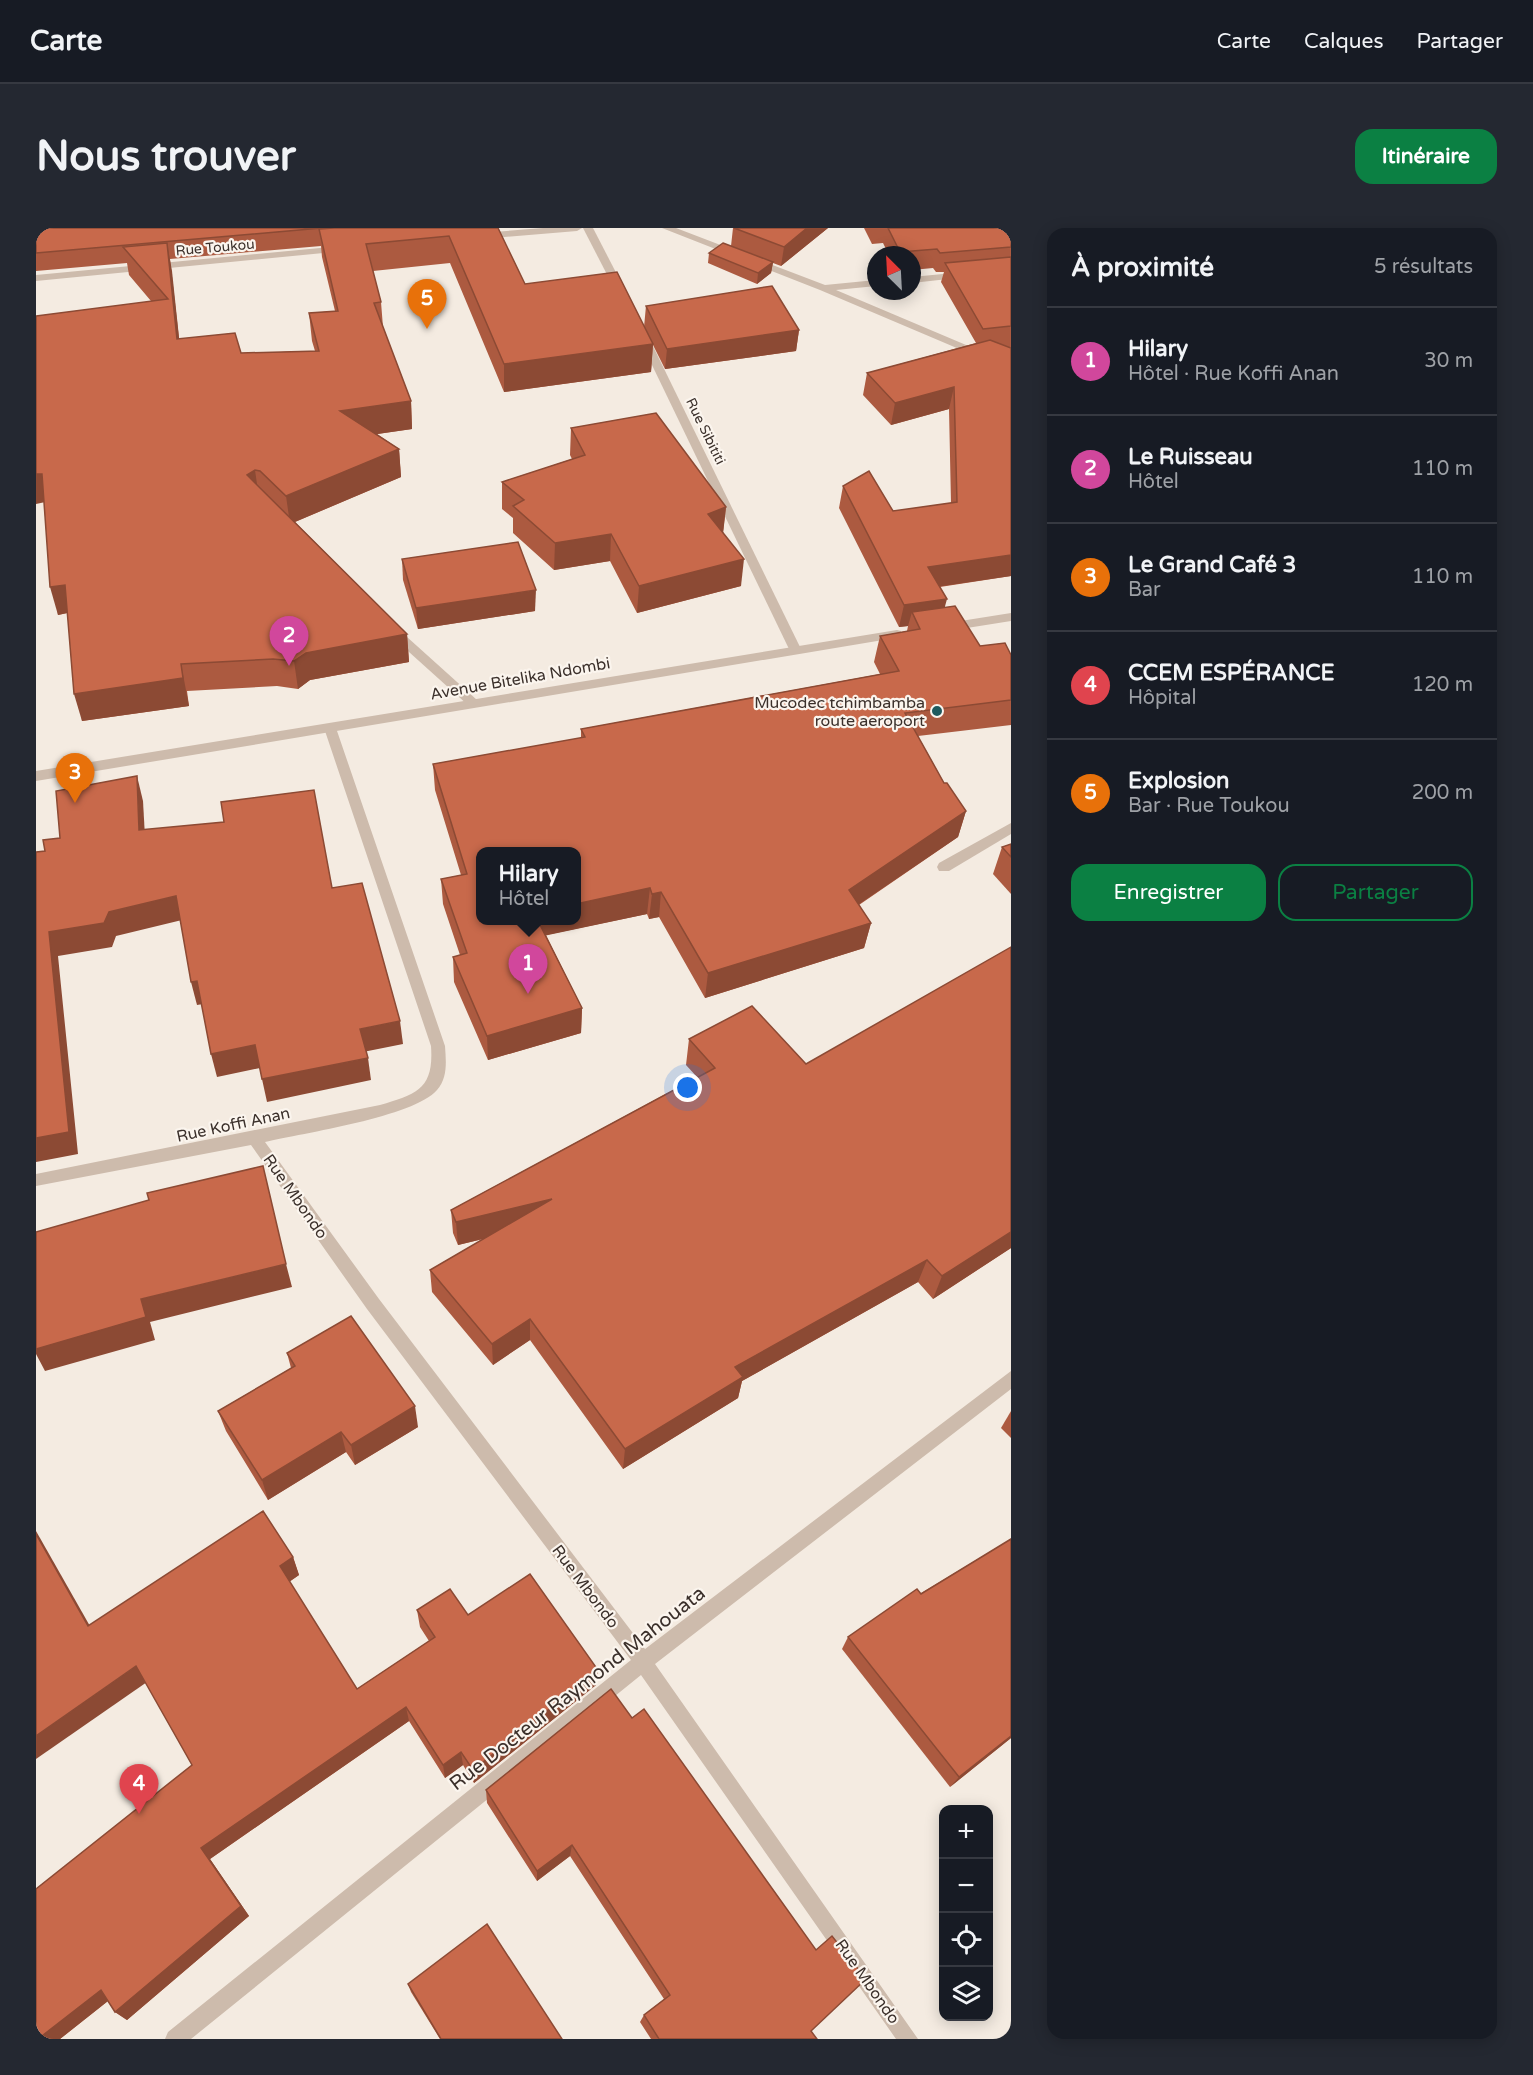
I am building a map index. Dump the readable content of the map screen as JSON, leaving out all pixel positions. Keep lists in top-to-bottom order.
{
  "streets": {
    "street": [
      "Rue Toukou",
      "Rue Sibititi",
      "Avenue Bitelika Ndombi",
      "Rue Koffi Anan",
      "Rue Mbondo",
      "Rue Docteur Raymond Mahouata"
    ]
  },
  "crossings": [
    ["Rue Sibititi", "Avenue Bitelika Ndombi"],
    ["Avenue Bitelika Ndombi", "Rue Koffi Anan"],
    ["Rue Koffi Anan", "Rue Mbondo"],
    ["Rue Mbondo", "Rue Docteur Raymond Mahouata"]
  ],
  "places": ["Mucodec tchimbamba route aeroport"],
  "north": "top left",
  "page": {
    "header": "Carte",
    "nav": ["Carte", "Calques", "Partager"],
    "buttons": [
      "Itinéraire",
      ["Enregistrer", "Partager"]
    ],
    "title": "Nous trouver",
    "heading": ["À proximité", "5 résultats"],
    "pins": [
      "5",
      "2",
      "3",
      "1",
      "4"
    ],
    "list": [
      {
        "mark": "1",
        "name": "Hilary",
        "note": "Hôtel · Rue Koffi Anan",
        "value": "30 m"
      },
      {
        "mark": "2",
        "name": "Le Ruisseau",
        "note": "Hôtel",
        "value": "110 m"
      },
      {
        "mark": "3",
        "name": "Le Grand Café 3",
        "note": "Bar",
        "value": "110 m"
      },
      {
        "mark": "4",
        "name": "CCEM ESPÉRANCE",
        "note": "Hôpital",
        "value": "120 m"
      },
      {
        "mark": "5",
        "name": "Explosion",
        "note": "Bar · Rue Toukou",
        "value": "200 m"
      }
    ],
    "popup": ["Hilary", "Hôtel"],
    "map_buttons": ["+", "−"]
  }
}
